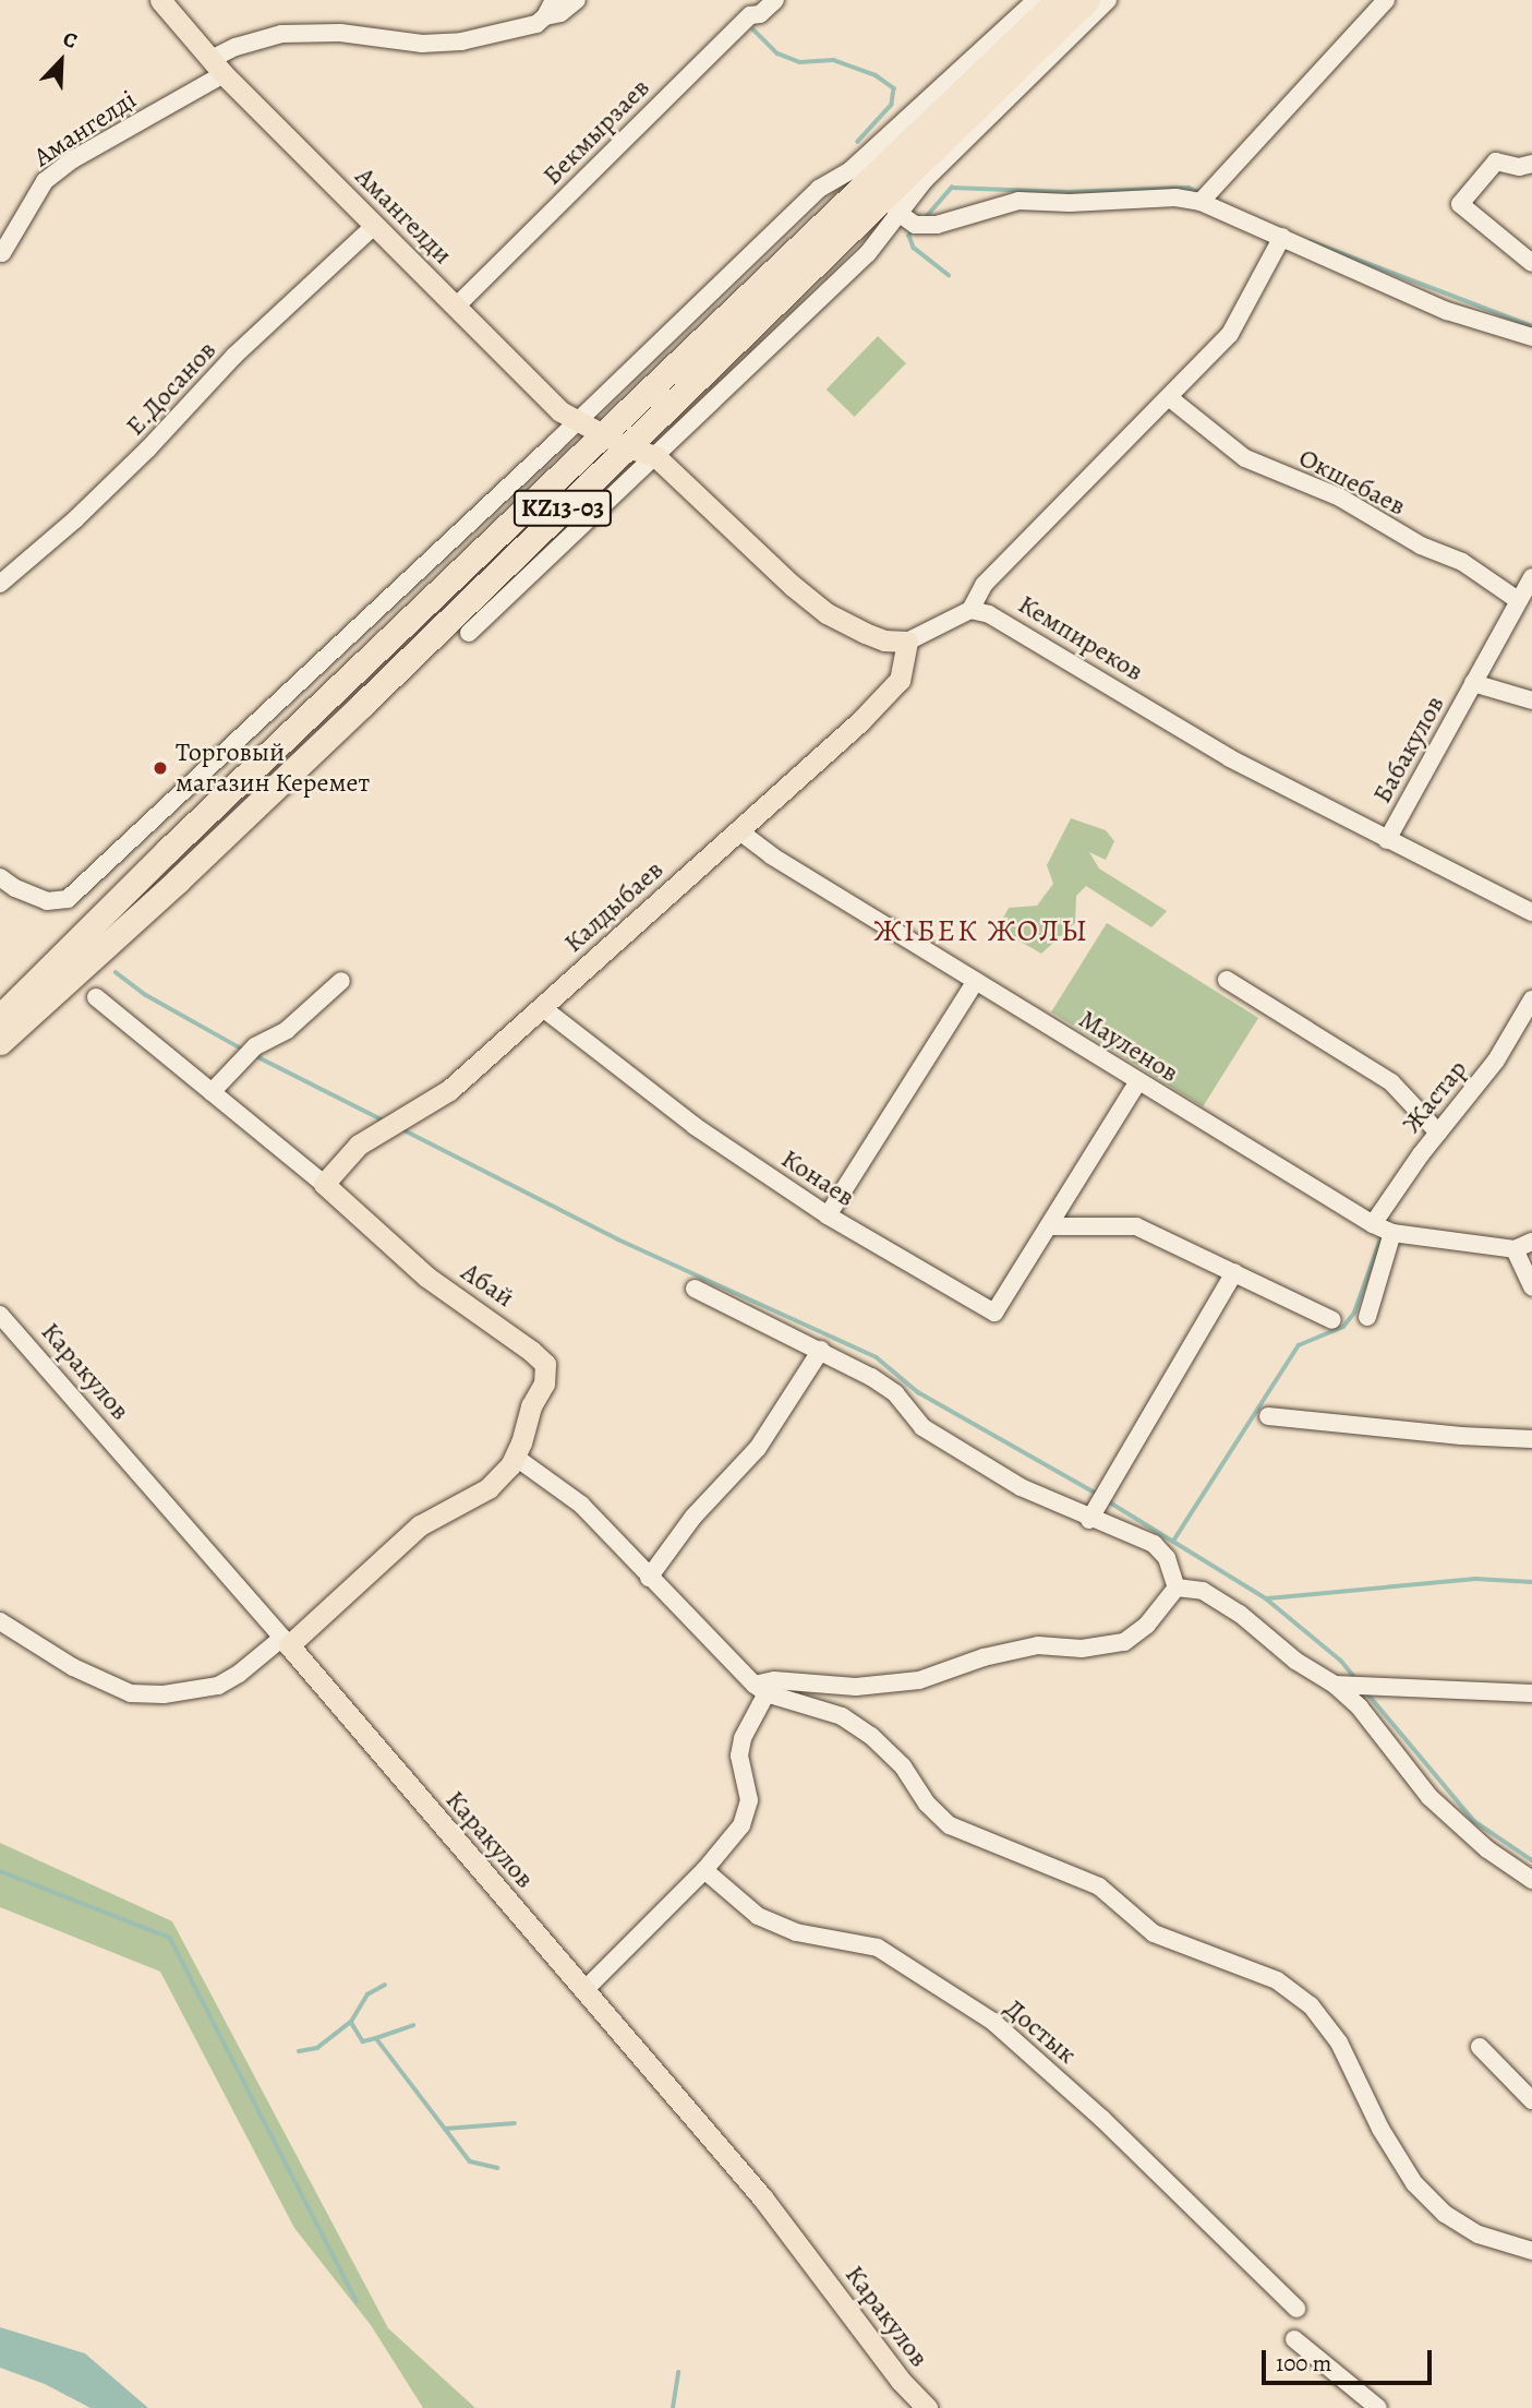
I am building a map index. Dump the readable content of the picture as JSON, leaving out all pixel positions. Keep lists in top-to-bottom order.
{
  "streets": {
    "highway": ["KZ13-03"],
    "main road": [
      "Амангелди",
      "Калдыбаев",
      "Абай",
      "Каракулов"
    ],
    "street": [
      "Амангелді",
      "Бекмырзаев",
      "Е.Досанов",
      "Окшебаев",
      "Кемпиреков",
      "Бабакулов",
      "Мауленов",
      "Жастар",
      "Конаев",
      "Достык"
    ]
  },
  "crossings": [
    ["Амангелді", "Амангелди"],
    ["Бекмырзаев", "Амангелди"],
    ["Амангелди", "Е.Досанов"],
    ["Амангелди", "KZ13-03"],
    ["Окшебаев", "Бабакулов"],
    ["Кемпиреков", "Бабакулов"],
    ["Калдыбаев", "Мауленов"],
    ["Калдыбаев", "Конаев"],
    ["Калдыбаев", "Абай"],
    ["Мауленов", "Жастар"],
    ["Мауленов", "Конаев"],
    ["Абай", "Каракулов"]
  ],
  "districts": ["ЖІБЕК ЖОЛЫ"],
  "places": ["Торговый магазин Керемет"],
  "scale_bar": "100 m",
  "north": "top right"
}
